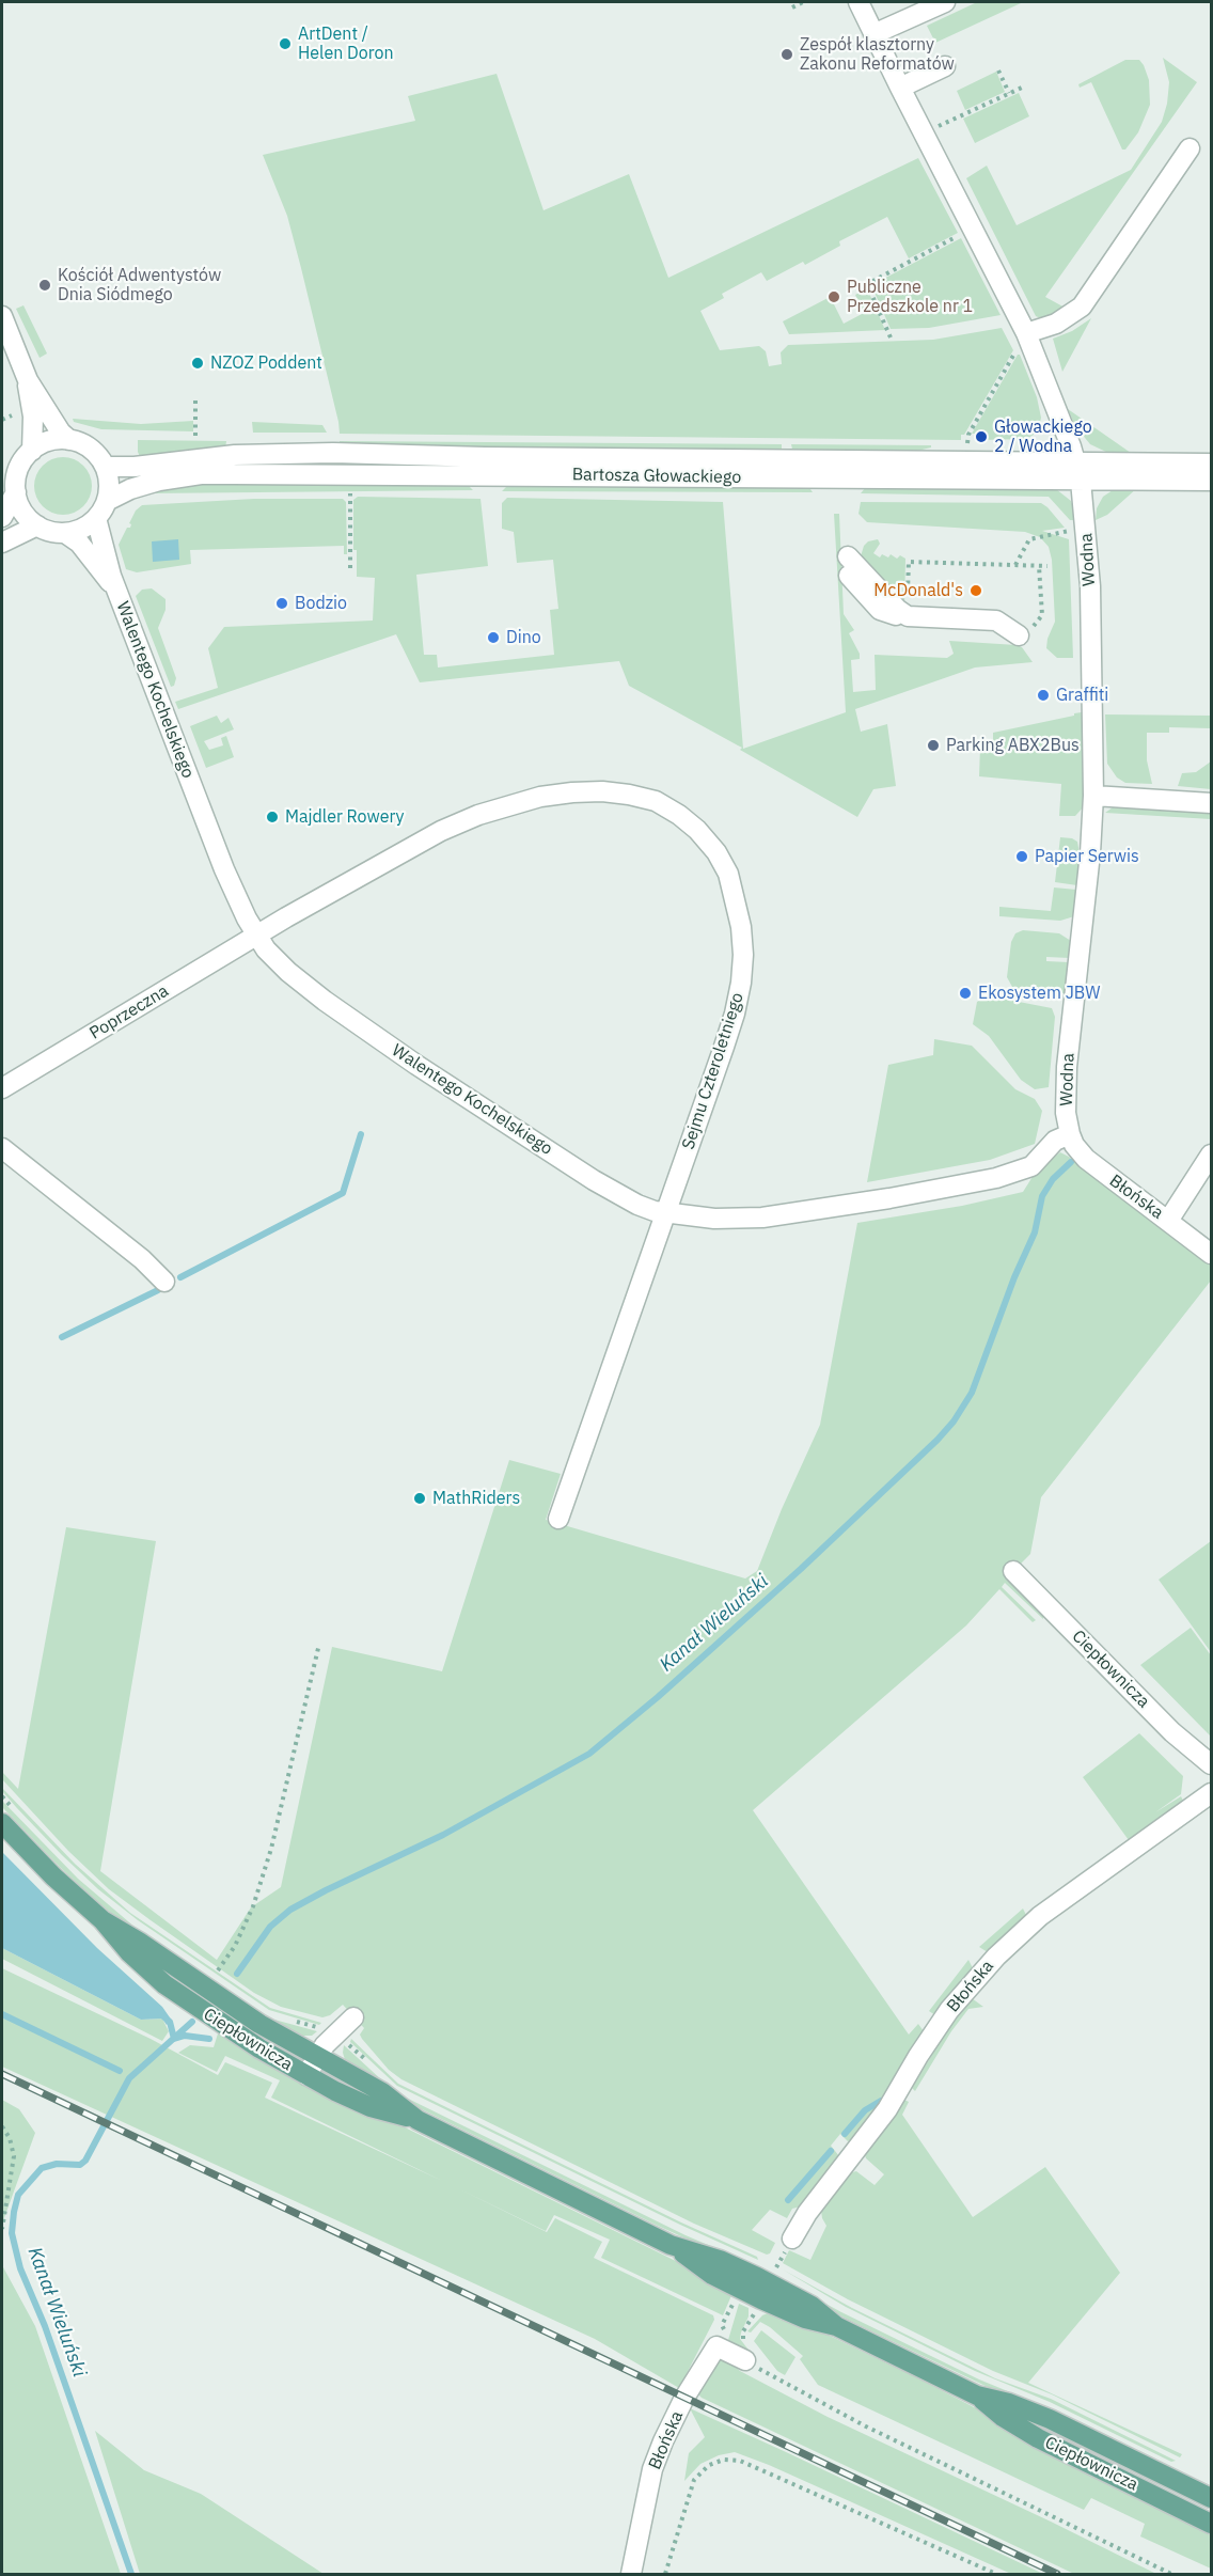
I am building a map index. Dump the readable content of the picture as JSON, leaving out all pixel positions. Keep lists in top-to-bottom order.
{
  "streets": {
    "main road": ["Ciepłownicza"],
    "street": [
      "Bartosza Głowackiego",
      "Wodna",
      "Walentego Kochelskiego",
      "Poprzeczna",
      "Sejmu Czteroletniego",
      "Błońska"
    ]
  },
  "crossings": [
    ["Bartosza Głowackiego", "Wodna"],
    ["Bartosza Głowackiego", "Walentego Kochelskiego"],
    ["Wodna", "Walentego Kochelskiego"],
    ["Wodna", "Błońska"],
    ["Walentego Kochelskiego", "Poprzeczna"],
    ["Walentego Kochelskiego", "Sejmu Czteroletniego"],
    ["Walentego Kochelskiego", "Błońska"],
    ["Poprzeczna", "Sejmu Czteroletniego"]
  ],
  "water": ["Kanał Wieluński"],
  "places": [
    "ArtDent / Helen Doron",
    "Zespół klasztorny Zakonu Reformatów",
    "Kościół Adwentystów Dnia Siódmego",
    "Publiczne Przedszkole nr 1",
    "NZOZ Poddent",
    "Głowackiego 2 / Wodna",
    "McDonald's",
    "Bodzio",
    "Dino",
    "Graffiti",
    "Parking ABX2Bus",
    "Majdler Rowery",
    "Papier Serwis",
    "Ekosystem JBW",
    "MathRiders"
  ]
}
